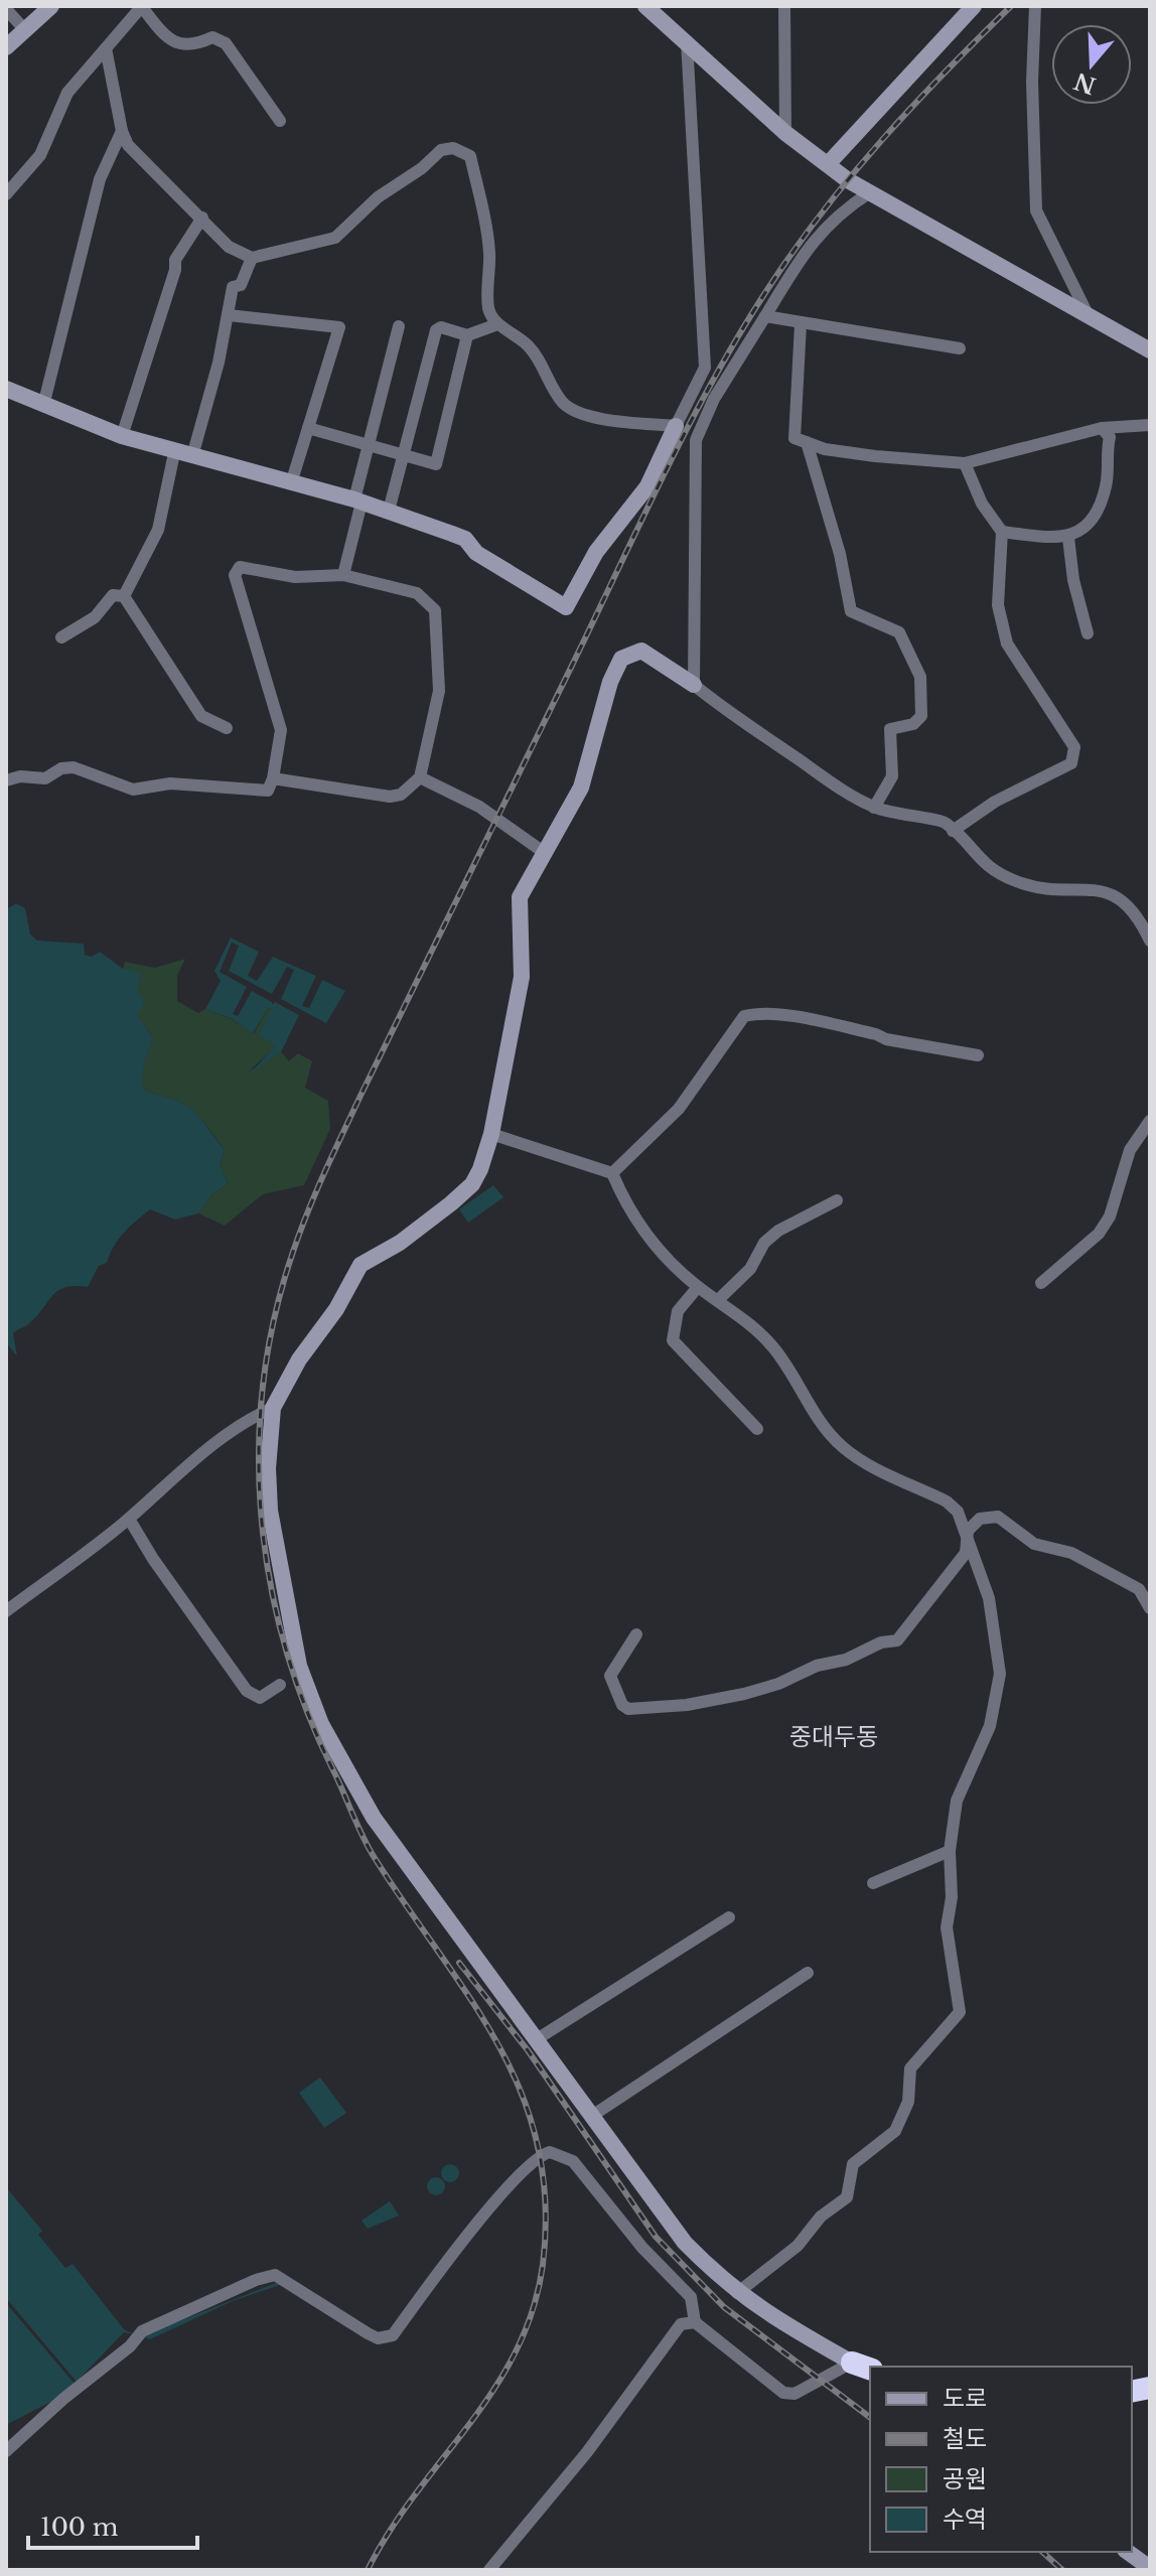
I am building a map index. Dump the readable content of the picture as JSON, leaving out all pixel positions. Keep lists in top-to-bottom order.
{
  "districts": ["중대두동"],
  "legend": [
    "도로",
    "철도",
    "공원",
    "수역"
  ],
  "scale_bar": "100 m",
  "north": "bottom"
}
